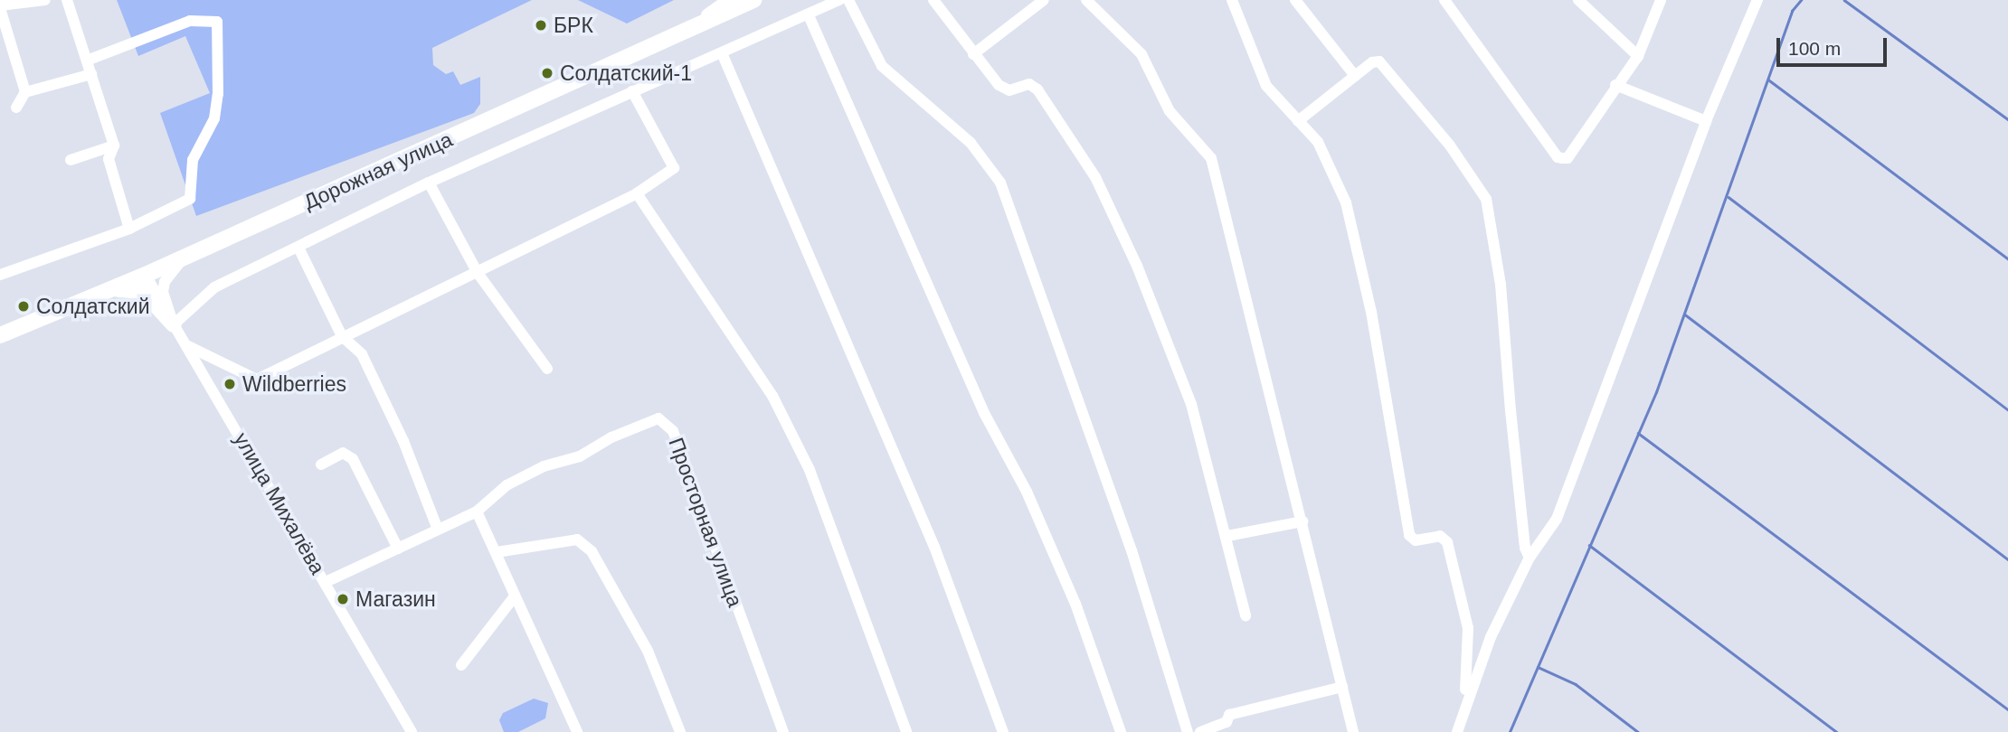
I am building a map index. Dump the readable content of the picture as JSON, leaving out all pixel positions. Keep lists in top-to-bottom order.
{
  "streets": {
    "highway": ["Дорожная улица"],
    "street": ["улица Михалёва", "Просторная улица"]
  },
  "crossings": [
    ["Дорожная улица", "улица Михалёва"],
    ["улица Михалёва", "Просторная улица"]
  ],
  "places": [
    "БРК",
    "Солдатский-1",
    "Солдатский",
    "Wildberries",
    "Магазин"
  ],
  "scale_bar": "100 m"
}
